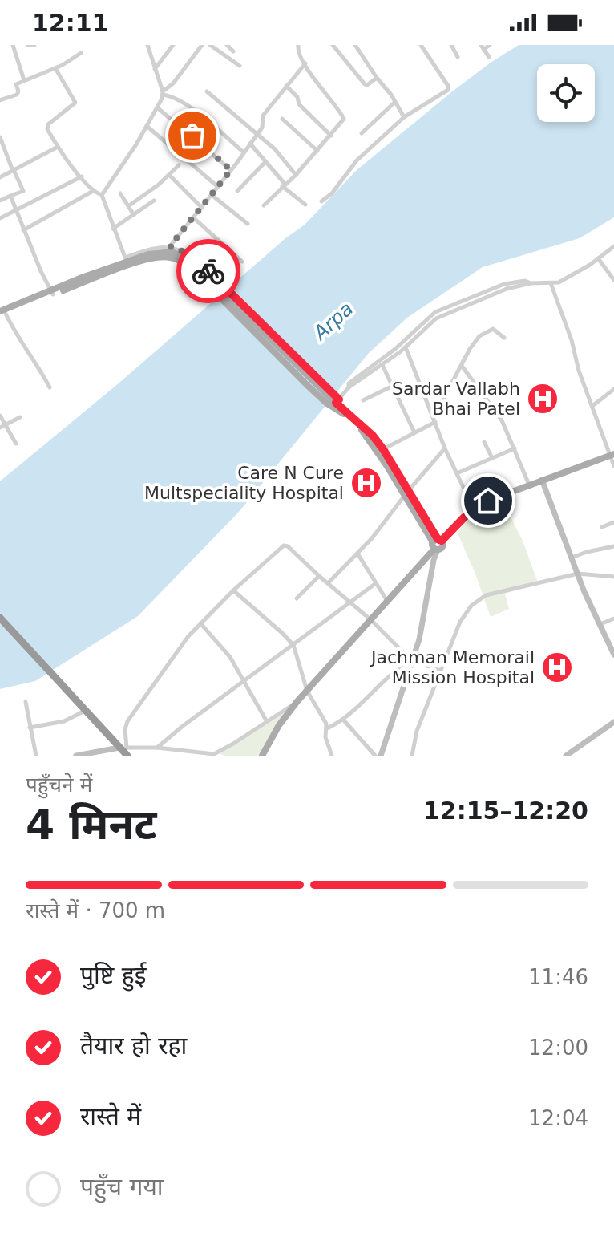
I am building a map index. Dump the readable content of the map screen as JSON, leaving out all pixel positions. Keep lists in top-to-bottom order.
{
  "water": ["Arpa"],
  "places": {
    "hospital": ["Sardar Vallabh Bhai Patel", "Care N Cure Multspeciality Hospital", "Jachman Memorail Mission Hospital"]
  },
  "page": {
    "status": "12:11",
    "heading": ["4 मिनट", "पहुँचने में", "12:15–12:20"],
    "bar": "रास्ते में · 700 m",
    "list": [
      ["पुष्टि हुई", "11:46"],
      ["तैयार हो रहा", "12:00"],
      ["रास्ते में", "12:04"],
      "पहुँच गया"
    ]
  }
}
